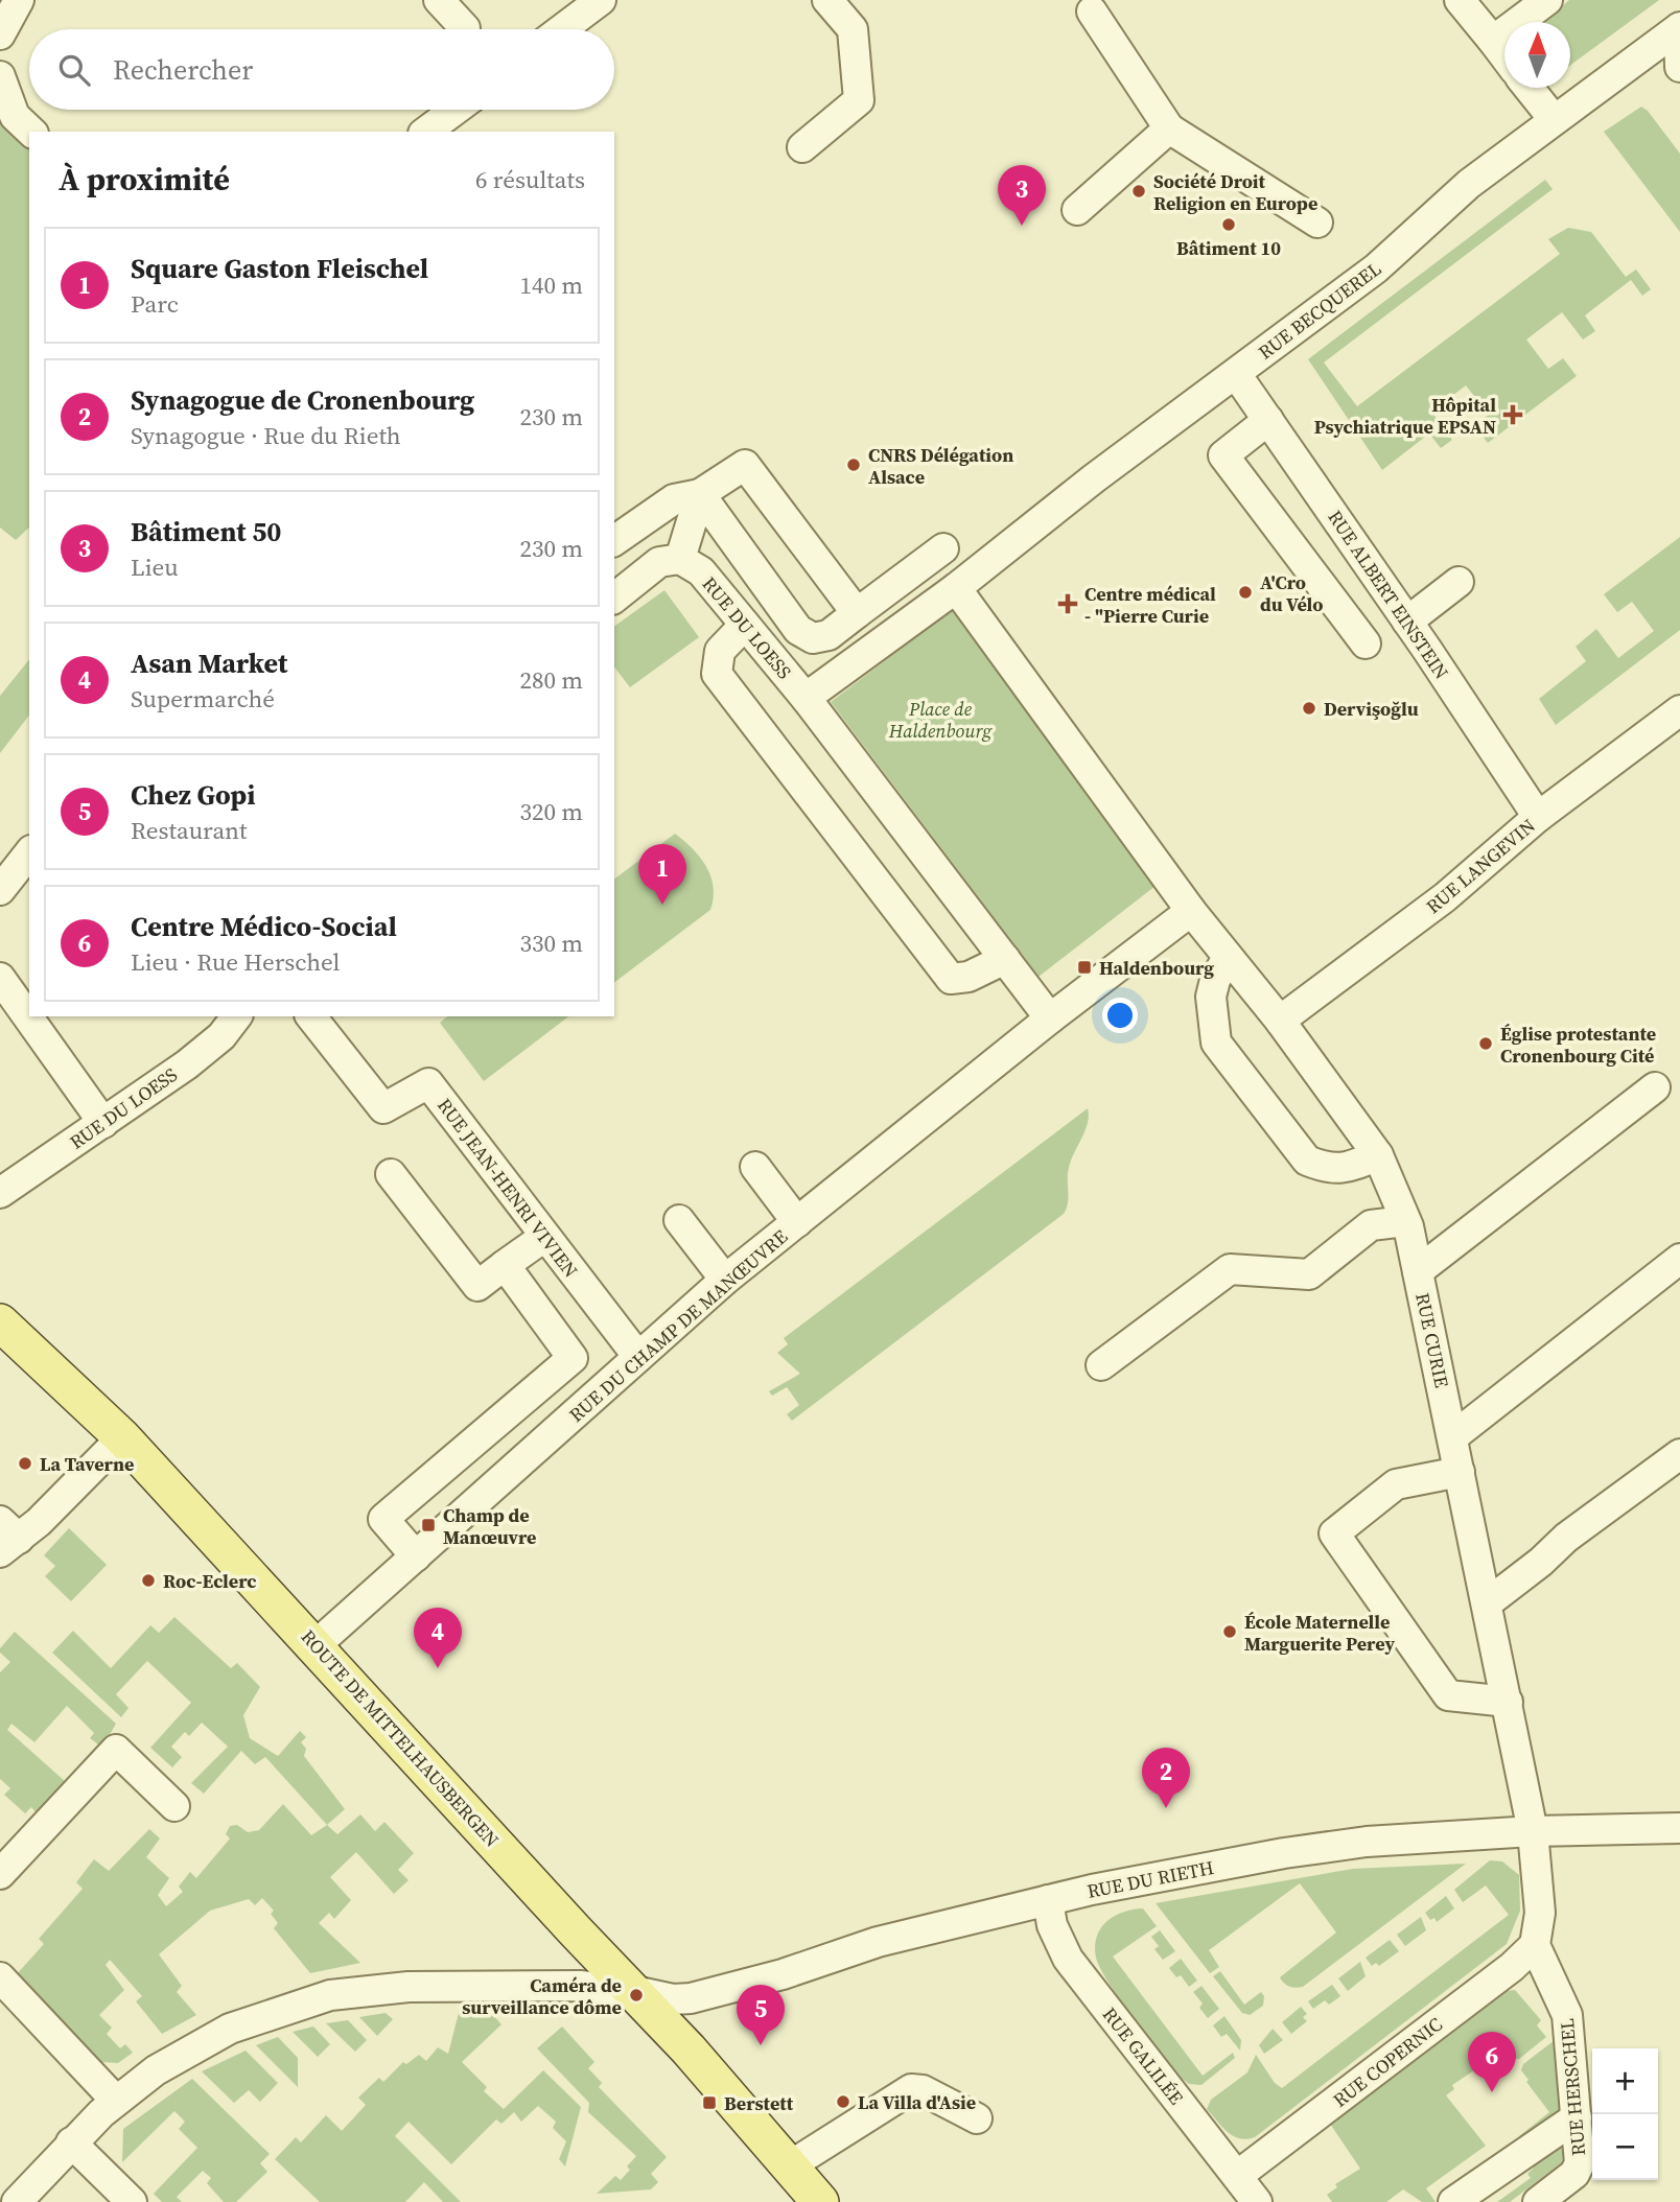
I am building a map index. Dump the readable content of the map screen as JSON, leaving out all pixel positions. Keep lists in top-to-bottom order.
{
  "streets": {
    "main road": ["ROUTE DE MITTELHAUSBERGEN"],
    "street": [
      "RUE BECQUEREL",
      "RUE ALBERT EINSTEIN",
      "RUE DU LOESS",
      "RUE LANGEVIN",
      "RUE JEAN-HENRI VIVIEN",
      "RUE DU CHAMP DE MANŒUVRE",
      "RUE CURIE",
      "RUE DU RIETH",
      "RUE GALILÉE",
      "RUE COPERNIC",
      "RUE HERSCHEL"
    ]
  },
  "crossings": [
    ["RUE BECQUEREL", "RUE ALBERT EINSTEIN"],
    ["RUE ALBERT EINSTEIN", "RUE LANGEVIN"],
    ["RUE LANGEVIN", "RUE CURIE"],
    ["RUE JEAN-HENRI VIVIEN", "RUE DU CHAMP DE MANŒUVRE"],
    ["RUE DU CHAMP DE MANŒUVRE", "ROUTE DE MITTELHAUSBERGEN"],
    ["RUE CURIE", "RUE DU RIETH"],
    ["ROUTE DE MITTELHAUSBERGEN", "RUE DU RIETH"],
    ["RUE DU RIETH", "RUE GALILÉE"],
    ["RUE GALILÉE", "RUE COPERNIC"],
    ["RUE COPERNIC", "RUE HERSCHEL"]
  ],
  "parks": ["Place de Haldenbourg"],
  "places": {
    "other": [
      "Société Droit Religion en Europe",
      "Bâtiment 10",
      "CNRS Délégation Alsace",
      "A'Cro du Vélo",
      "Dervişoğlu",
      "Église protestante Cronenbourg Cité",
      "La Taverne",
      "Roc-Eclerc",
      "École Maternelle Marguerite Perey",
      "Caméra de surveillance dôme",
      "La Villa d'Asie"
    ],
    "health": ["Hôpital Psychiatrique EPSAN", "Centre médical - \"Pierre Curie"],
    "transit": ["Haldenbourg", "Champ de Manœuvre", "Berstett"]
  },
  "north": "top",
  "page": {
    "search": "Rechercher",
    "heading": ["À proximité", "6 résultats"],
    "pins": [
      "3",
      "1",
      "4",
      "2",
      "5",
      "6"
    ],
    "list": [
      {
        "mark": "1",
        "name": "Square Gaston Fleischel",
        "note": "Parc",
        "value": "140 m"
      },
      {
        "mark": "2",
        "name": "Synagogue de Cronenbourg",
        "note": "Synagogue · Rue du Rieth",
        "value": "230 m"
      },
      {
        "mark": "3",
        "name": "Bâtiment 50",
        "note": "Lieu",
        "value": "230 m"
      },
      {
        "mark": "4",
        "name": "Asan Market",
        "note": "Supermarché",
        "value": "280 m"
      },
      {
        "mark": "5",
        "name": "Chez Gopi",
        "note": "Restaurant",
        "value": "320 m"
      },
      {
        "mark": "6",
        "name": "Centre Médico-Social",
        "note": "Lieu · Rue Herschel",
        "value": "330 m"
      }
    ],
    "map_buttons": ["+", "−"]
  }
}
